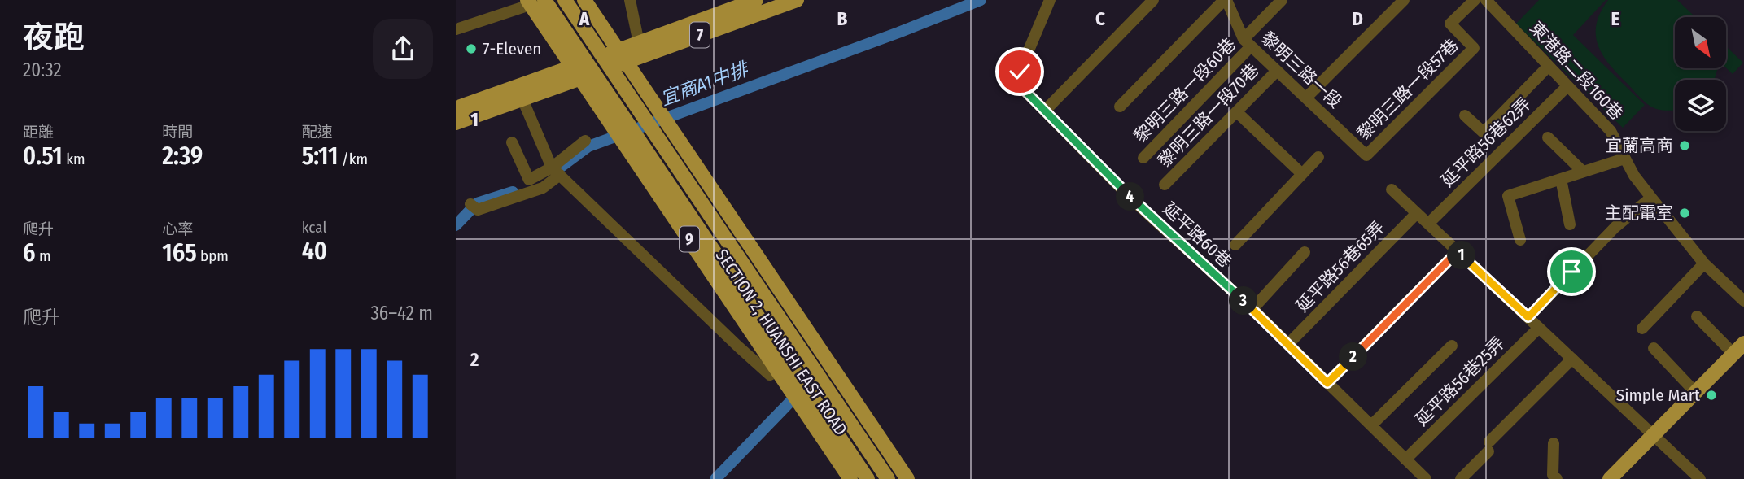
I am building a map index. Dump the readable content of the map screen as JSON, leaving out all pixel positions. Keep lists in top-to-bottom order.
{
  "streets": {
    "main road": ["7", "9", "SECTION 2, HUANSHI EAST ROAD"],
    "street": [
      "黎明三路一段",
      "東港路二段160巷",
      "黎明三路一段57巷",
      "黎明三路一段60巷",
      "黎明三路一段70巷",
      "延平路56巷62弄",
      "延平路60巷",
      "延平路56巷65弄",
      "延平路56巷25弄"
    ]
  },
  "crossings": [
    ["7", "SECTION 2, HUANSHI EAST ROAD"],
    ["黎明三路一段", "黎明三路一段57巷"],
    ["黎明三路一段", "黎明三路一段60巷"],
    ["黎明三路一段", "黎明三路一段70巷"],
    ["東港路二段160巷", "延平路56巷62弄"],
    ["延平路60巷", "延平路56巷65弄"],
    ["延平路60巷", "延平路56巷25弄"]
  ],
  "water": ["宜商A1中排"],
  "places": [
    "7-Eleven",
    "宜蘭高商",
    "主配電室",
    "Simple Mart"
  ],
  "north": "bottom right",
  "page": {
    "heading": ["夜跑", "20:32"],
    "stats": [
      ["距離", "0.51 km"],
      ["時間", "2:39"],
      ["配速", "5:11 /km"],
      ["爬升", "6 m"],
      ["心率", "165 bpm"],
      ["kcal", "40"]
    ],
    "pins": [
      "4",
      "1",
      "3",
      "2"
    ],
    "chart": ["爬升", "36–42 m"]
  },
  "grid": {
    "columns": [
      "A",
      "B",
      "C",
      "D",
      "E"
    ],
    "rows": ["1", "2"]
  }
}
